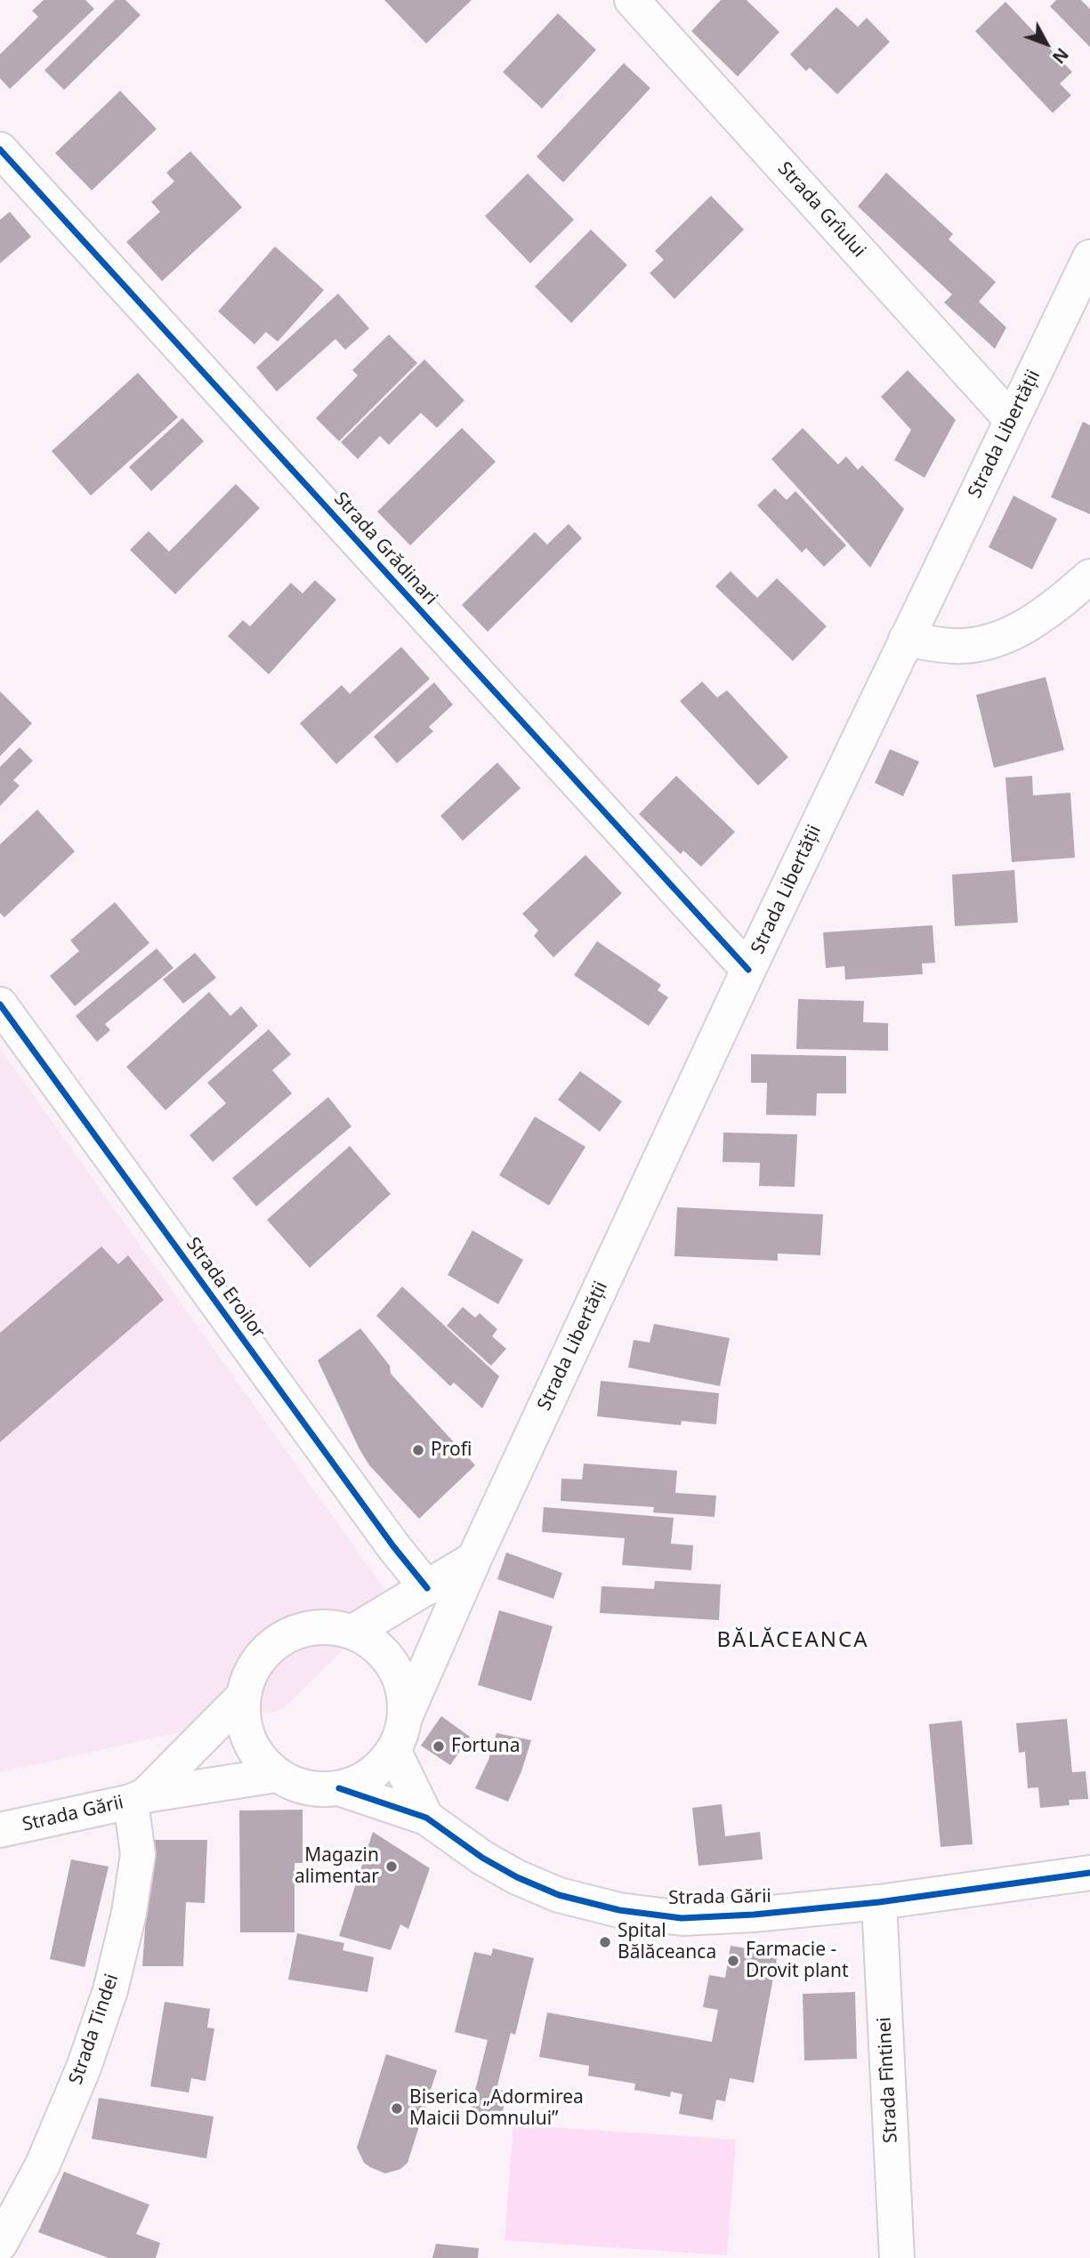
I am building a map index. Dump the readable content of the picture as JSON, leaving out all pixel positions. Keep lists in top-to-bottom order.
{
  "streets": {
    "street": [
      "Strada Grîului",
      "Strada Libertății",
      "Strada Grădinari",
      "Strada Eroilor",
      "Strada Gării",
      "Strada Tindei",
      "Strada Fîntinei"
    ]
  },
  "crossings": [
    ["Strada Grîului", "Strada Libertății"],
    ["Strada Libertății", "Strada Grădinari"],
    ["Strada Libertății", "Strada Gării"],
    ["Strada Gării", "Strada Tindei"],
    ["Strada Gării", "Strada Fîntinei"]
  ],
  "districts": ["BĂLĂCEANCA"],
  "places": [
    "Profi",
    "Fortuna",
    "Magazin alimentar",
    "Spital Bălăceanca",
    "Farmacie - Drovit plant",
    "Biserica „Adormirea Maicii Domnului”"
  ],
  "north": "bottom right"
}
